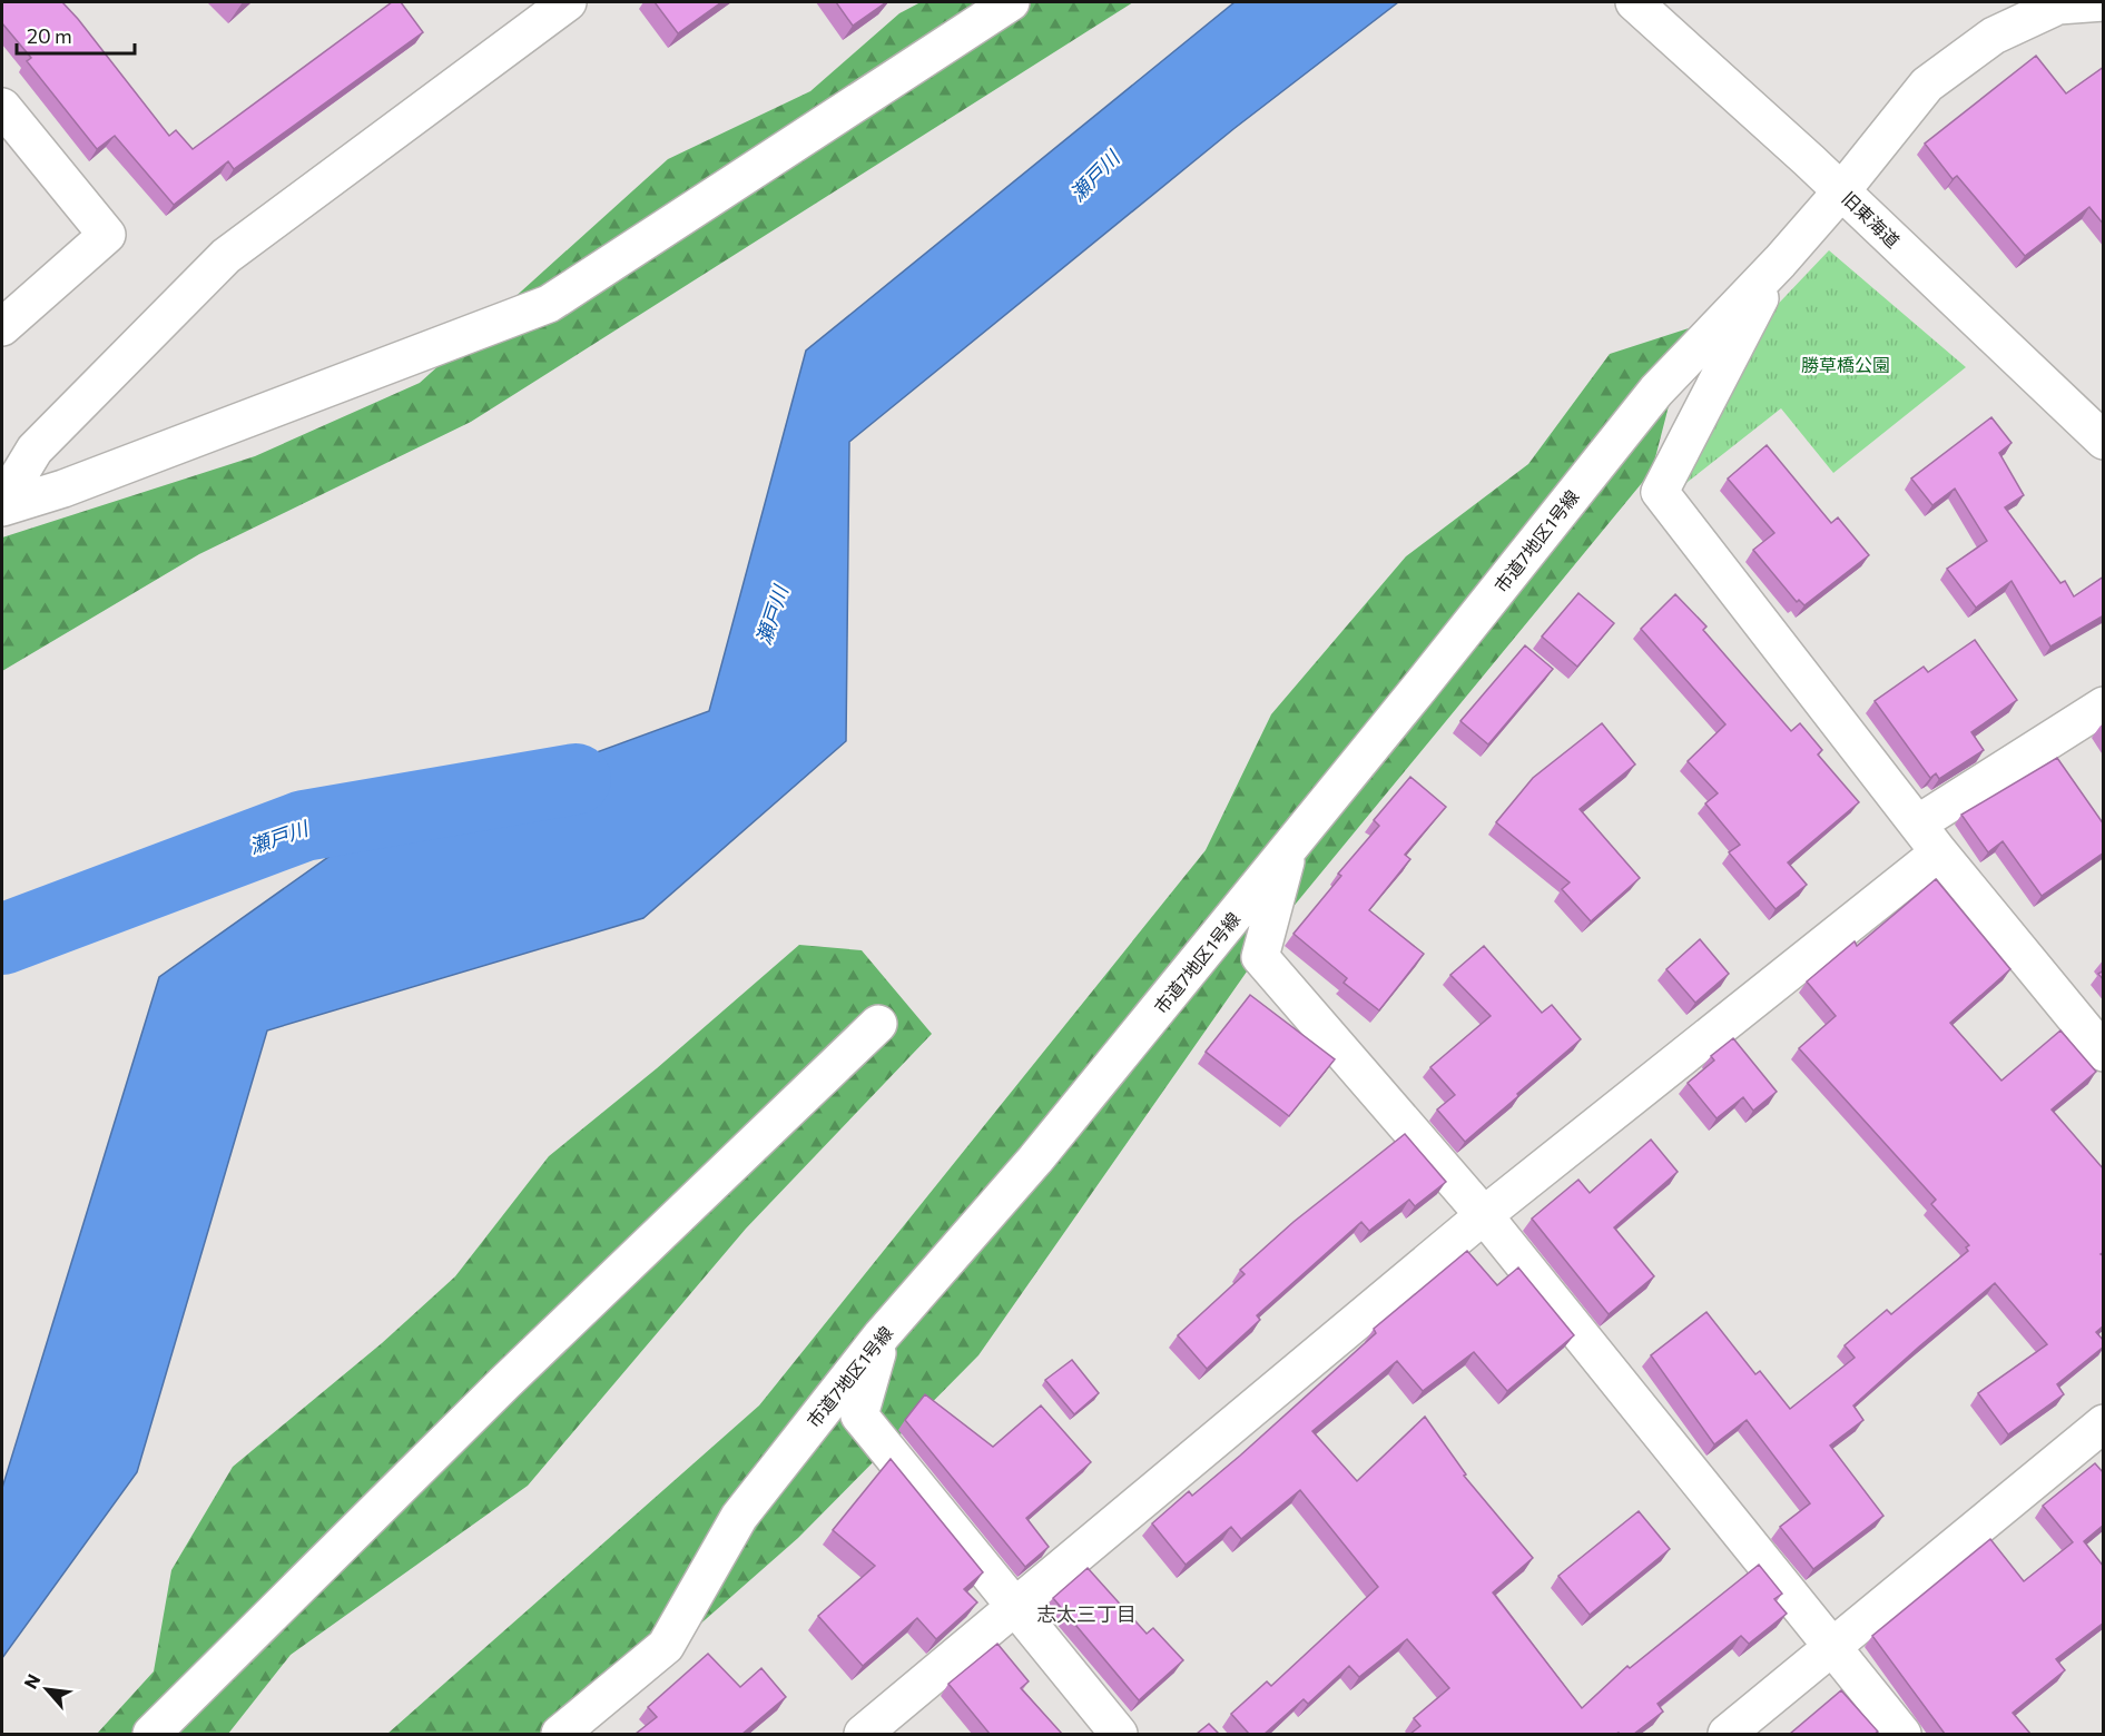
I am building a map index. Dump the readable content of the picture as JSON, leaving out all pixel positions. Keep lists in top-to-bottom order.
{
  "streets": {
    "street": ["旧東海道", "市道7地区1号線"]
  },
  "crossings": [
    ["旧東海道", "市道7地区1号線"]
  ],
  "districts": ["志太三丁目"],
  "water": ["瀬戸川"],
  "parks": ["勝草橋公園"],
  "scale_bar": "20 m",
  "north": "top left"
}
